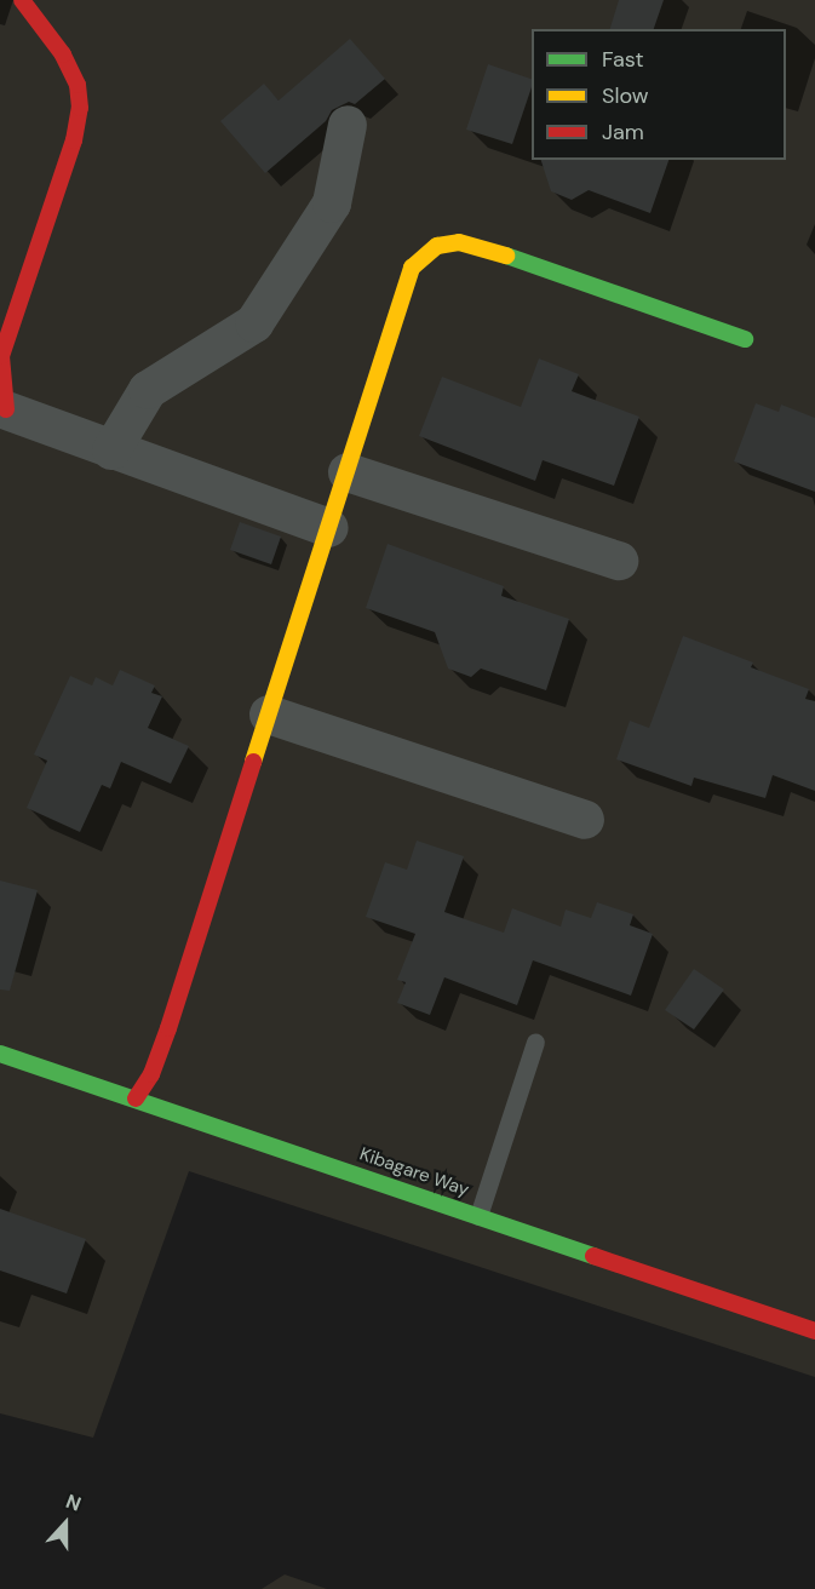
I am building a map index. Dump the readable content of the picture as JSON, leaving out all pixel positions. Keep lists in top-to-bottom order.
{
  "streets": {
    "street": ["Kibagare Way"]
  },
  "legend": ["Fast", "Slow", "Jam"],
  "north": "top"
}
